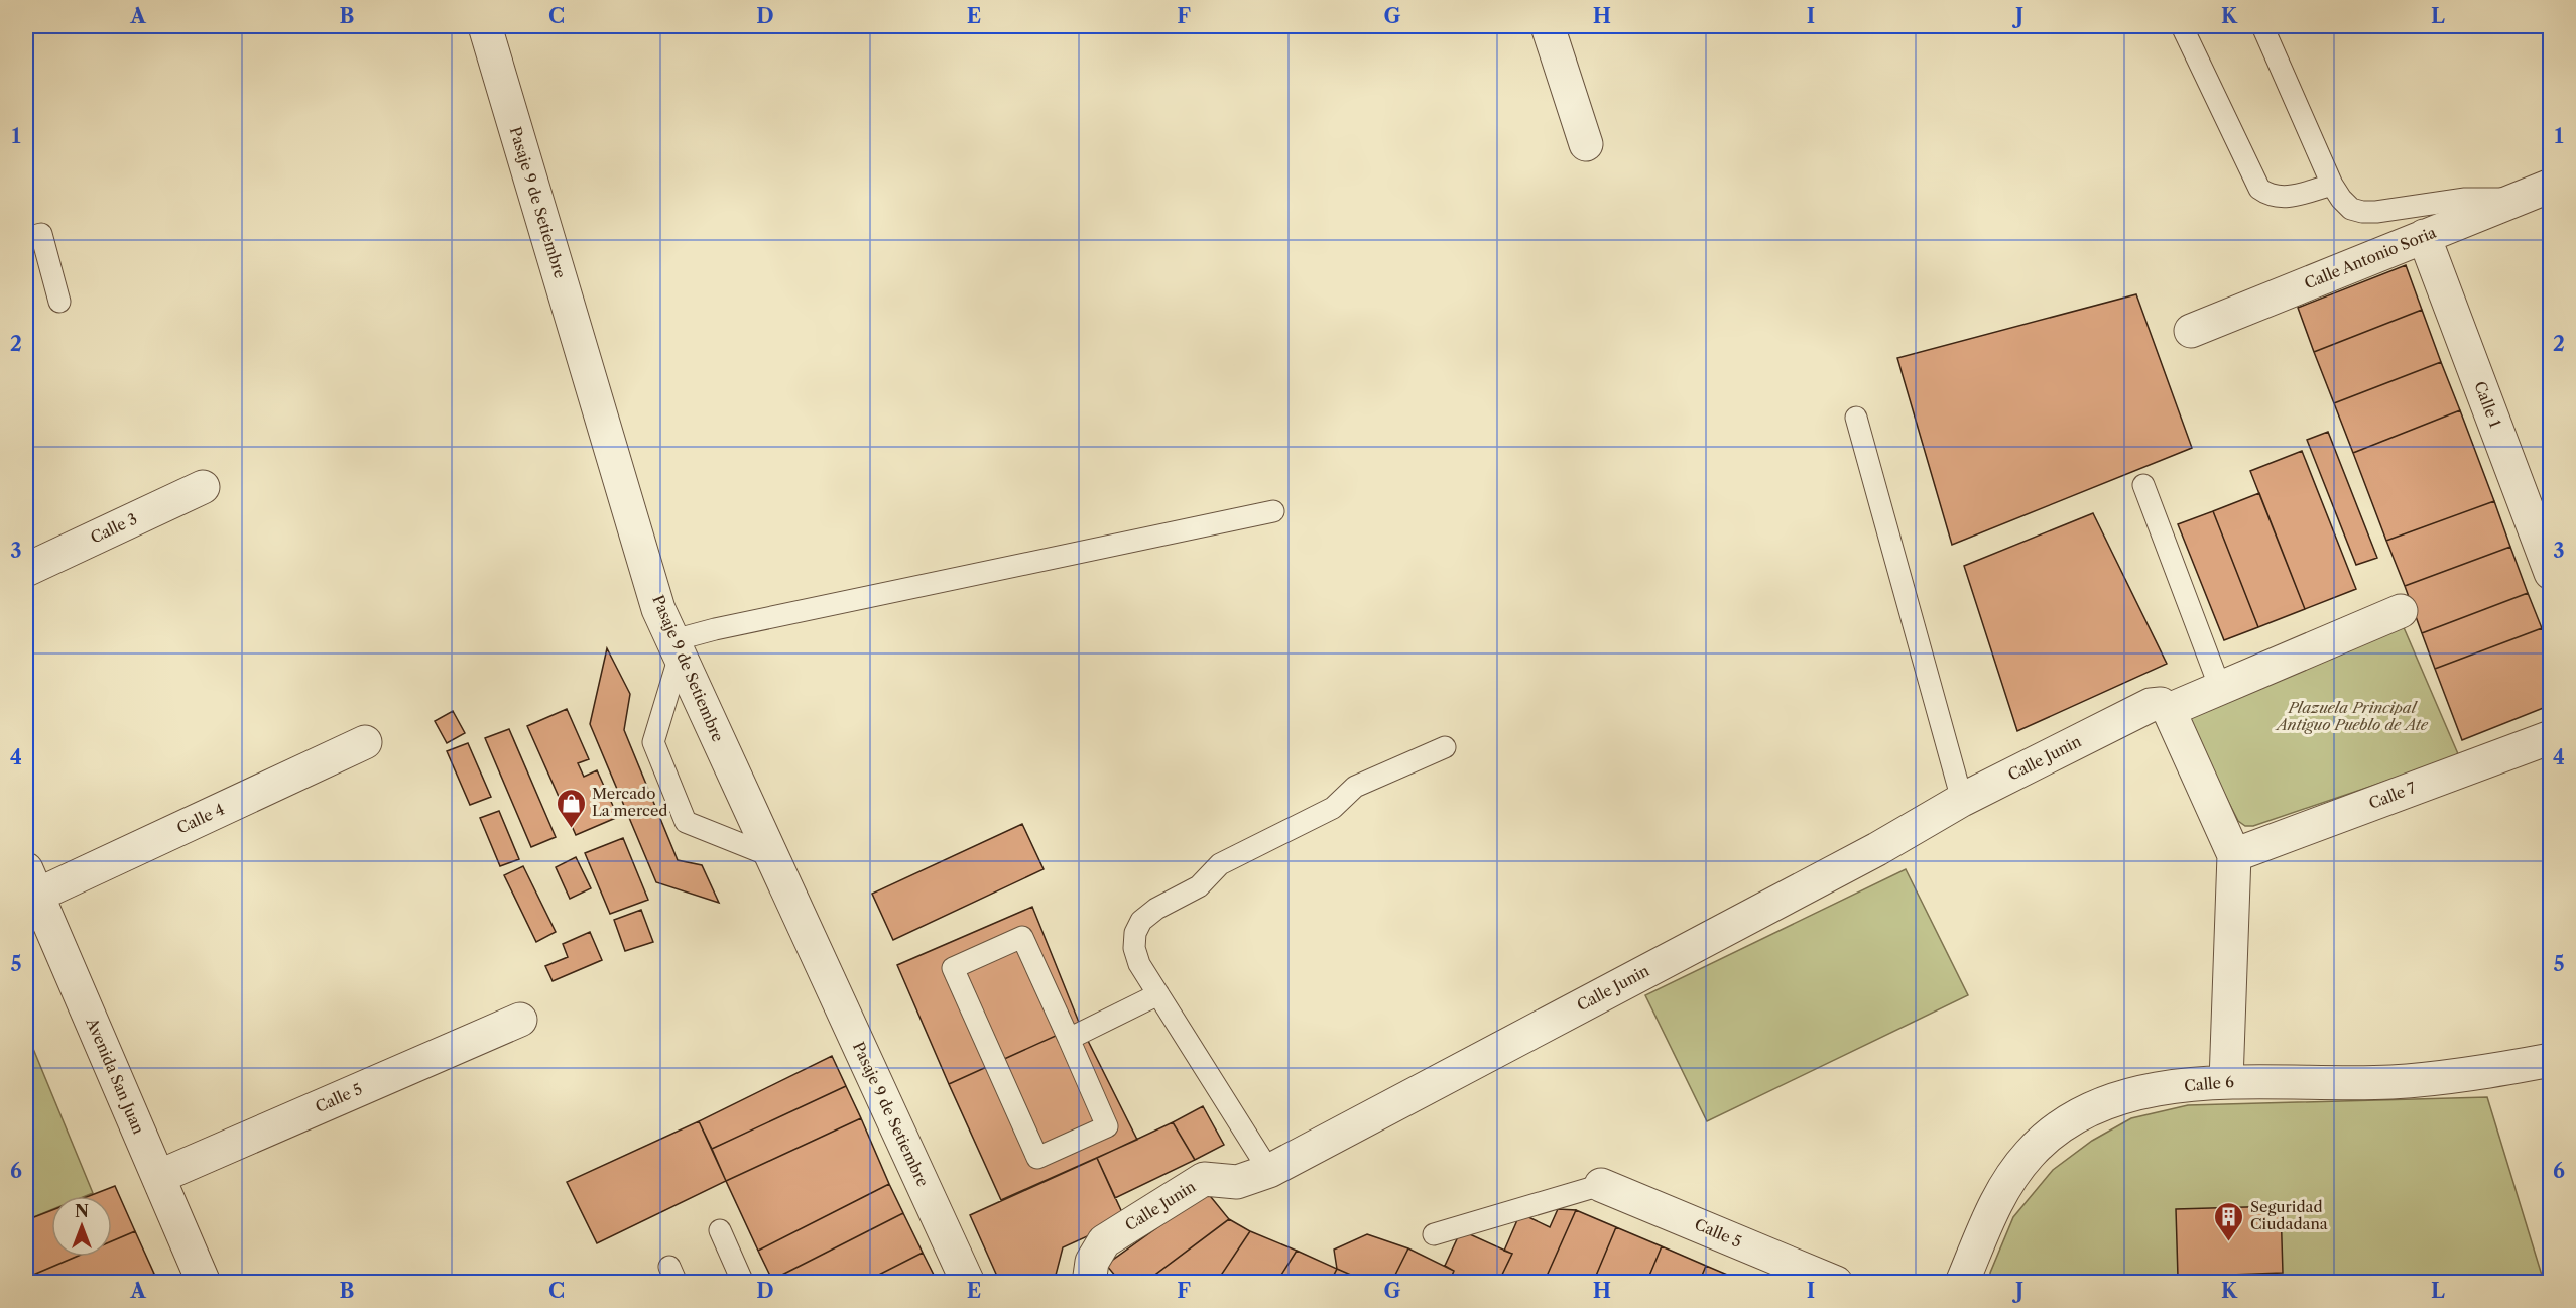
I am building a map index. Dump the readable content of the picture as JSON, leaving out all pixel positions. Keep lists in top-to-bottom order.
{
  "streets": {
    "street": [
      "Pasaje 9 de Setiembre",
      "Calle Antonio Soria",
      "Calle 1",
      "Calle 3",
      "Calle Junin",
      "Calle 7",
      "Calle 4",
      "Avenida San Juan",
      "Calle 6",
      "Calle 5"
    ]
  },
  "crossings": [
    ["Calle Antonio Soria", "Calle 1"],
    ["Calle 4", "Avenida San Juan"],
    ["Avenida San Juan", "Calle 5"]
  ],
  "parks": ["Plazuela Principal Antiguo Pueblo de Ate"],
  "places": {
    "shop": ["Mercado La merced"],
    "building": ["Seguridad Ciudadana"]
  },
  "north": "top",
  "grid": {
    "columns": [
      "A",
      "B",
      "C",
      "D",
      "E",
      "F",
      "G",
      "H",
      "I",
      "J",
      "K",
      "L"
    ],
    "rows": [
      "1",
      "2",
      "3",
      "4",
      "5",
      "6"
    ]
  }
}
